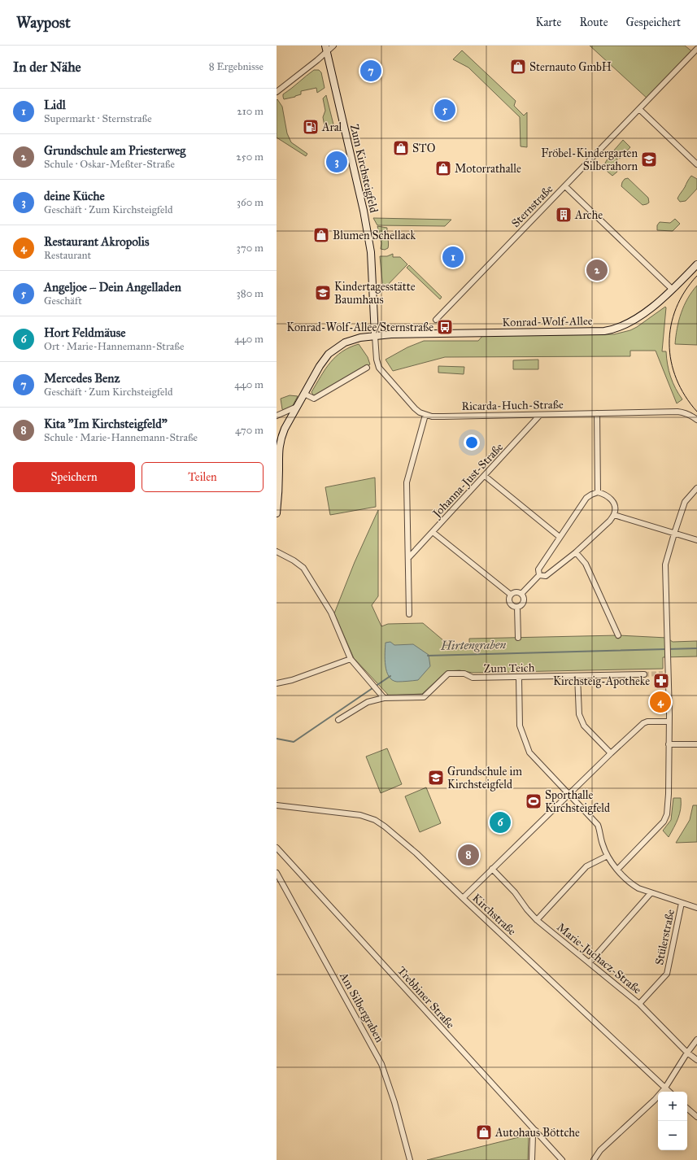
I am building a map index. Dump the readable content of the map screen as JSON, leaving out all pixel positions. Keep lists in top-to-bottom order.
{
  "streets": {
    "street": [
      "Zum Kirchsteigfeld",
      "Sternstraße",
      "Konrad-Wolf-Allee",
      "Ricarda-Huch-Straße",
      "Johanna-Just-Straße",
      "Zum Teich",
      "Kirchstraße",
      "Stülerstraße",
      "Marie-Juchacz-Straße",
      "Trebbiner Straße",
      "Am Silbergraben"
    ]
  },
  "crossings": [
    ["Zum Kirchsteigfeld", "Konrad-Wolf-Allee"],
    ["Zum Kirchsteigfeld", "Ricarda-Huch-Straße"],
    ["Konrad-Wolf-Allee", "Ricarda-Huch-Straße"],
    ["Ricarda-Huch-Straße", "Johanna-Just-Straße"],
    ["Stülerstraße", "Marie-Juchacz-Straße"]
  ],
  "water": ["Hirtengraben"],
  "places": {
    "shop": [
      "Sternauto GmbH",
      "STO",
      "Motorrathalle",
      "Blumen Schellack",
      "Autohaus Böttche"
    ],
    "fuel station": ["Aral"],
    "school or university": ["Fröbel-Kindergarten Silberahorn", "Kindertagesstätte Baumhaus", "Grundschule im Kirchsteigfeld"],
    "building": ["Arche"],
    "bus stop": ["Konrad-Wolf-Allee/Sternstraße"],
    "pharmacy": ["Kirchsteig-Apotheke"],
    "sports": ["Sporthalle Kirchsteigfeld"]
  },
  "page": {
    "header": "Waypost",
    "nav": ["Karte", "Route", "Gespeichert"],
    "heading": ["In der Nähe", "8 Ergebnisse"],
    "pins": [
      "7",
      "5",
      "3",
      "1",
      "2",
      "4",
      "6",
      "8"
    ],
    "list": [
      {
        "mark": "1",
        "name": "Lidl",
        "note": "Supermarkt · Sternstraße",
        "value": "210 m"
      },
      {
        "mark": "2",
        "name": "Grundschule am Priesterweg",
        "note": "Schule · Oskar-Meßter-Straße",
        "value": "250 m"
      },
      {
        "mark": "3",
        "name": "deine Küche",
        "note": "Geschäft · Zum Kirchsteigfeld",
        "value": "360 m"
      },
      {
        "mark": "4",
        "name": "Restaurant Akropolis",
        "note": "Restaurant",
        "value": "370 m"
      },
      {
        "mark": "5",
        "name": "Angeljoe – Dein Angelladen",
        "note": "Geschäft",
        "value": "380 m"
      },
      {
        "mark": "6",
        "name": "Hort Feldmäuse",
        "note": "Ort · Marie-Hannemann-Straße",
        "value": "440 m"
      },
      {
        "mark": "7",
        "name": "Mercedes Benz",
        "note": "Geschäft · Zum Kirchsteigfeld",
        "value": "440 m"
      },
      {
        "mark": "8",
        "name": "Kita \"Im Kirchsteigfeld\"",
        "note": "Schule · Marie-Hannemann-Straße",
        "value": "470 m"
      }
    ],
    "buttons": ["Speichern", "Teilen"],
    "map_buttons": ["+", "−"]
  }
}
